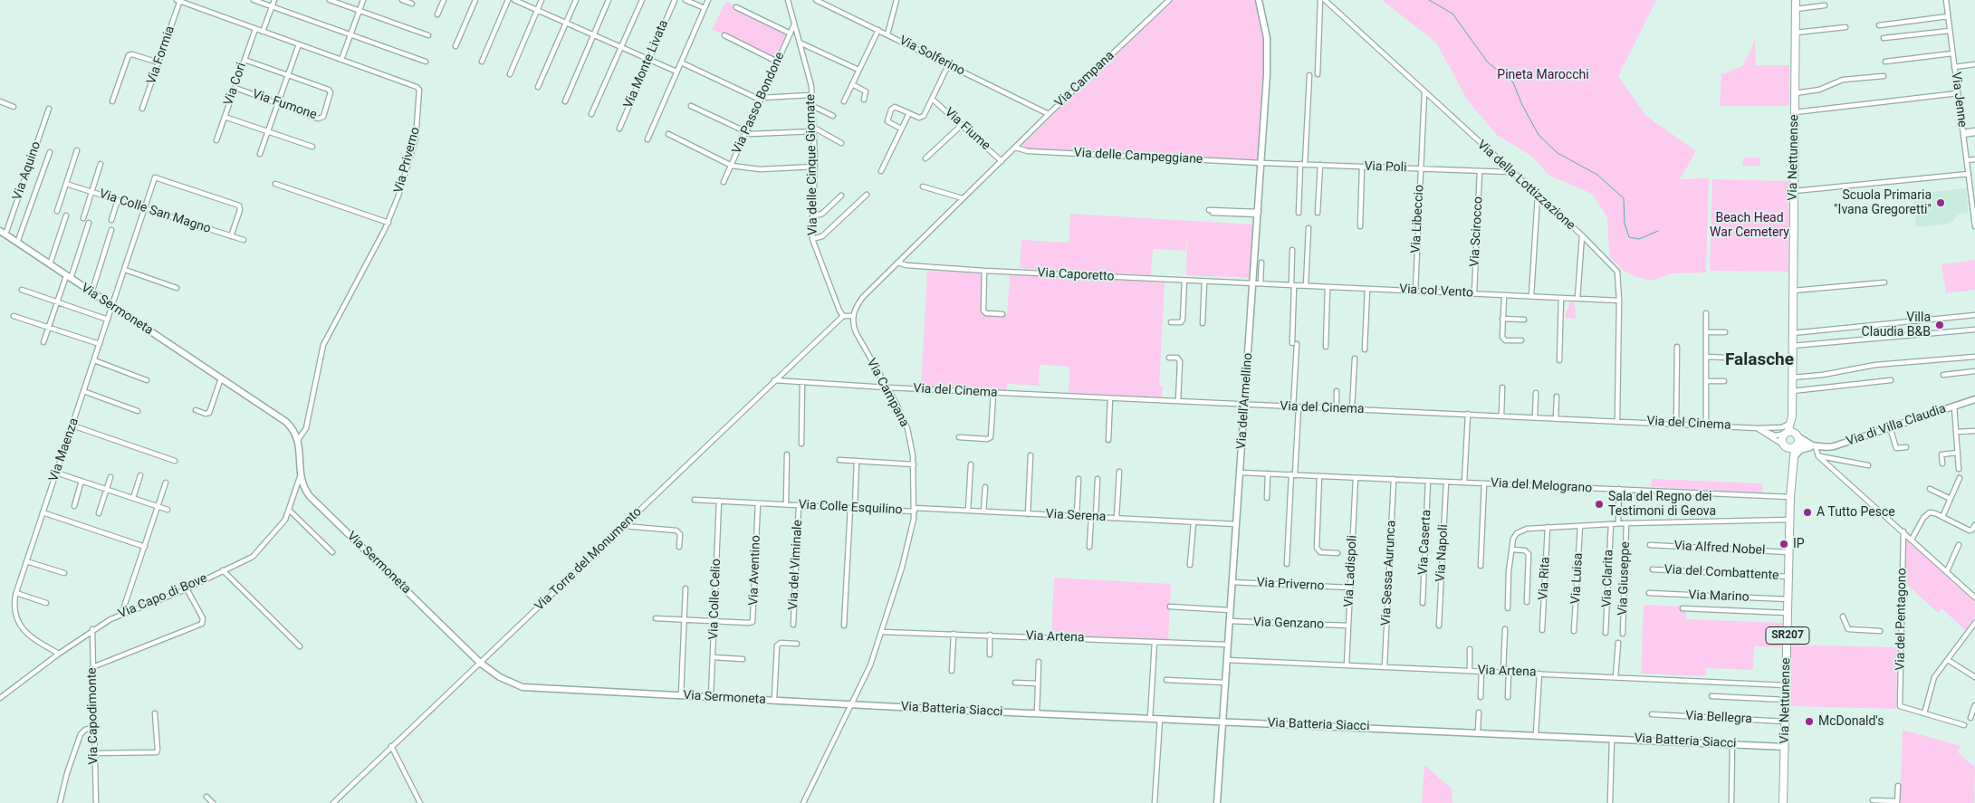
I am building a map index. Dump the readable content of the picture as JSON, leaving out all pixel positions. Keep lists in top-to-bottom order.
{
  "streets": {
    "main road": ["Via Nettunense", "SR207"],
    "street": [
      "Via Formia",
      "Via Solferino",
      "Via Monte Livata",
      "Via Campana",
      "Via Cori",
      "Via Jenne",
      "Via Passo Bondone",
      "Via Fumone",
      "Via Fiume",
      "Via delle Campeggiane",
      "Via Priverno",
      "Via delle Cinque Giornate",
      "Via Poli",
      "Via Aquino",
      "Via della Lottizzazione",
      "Via Colle San Magno",
      "Via Libeccio",
      "Via Scirocco",
      "Via Caporetto",
      "Via col Vento",
      "Via Sermoneta",
      "Via del Cinema",
      "Via dell'Armellino",
      "Via di Villa Claudia",
      "Via Maenza",
      "Via del Melograno",
      "Via Colle Esquilino",
      "Via Serena",
      "Via Caserta",
      "Via Alfred Nobel",
      "Via Napoli",
      "Via Torre del Monumento",
      "Via del Viminale",
      "Via Aventino",
      "Via Ladispoli",
      "Via Sessa Aurunca",
      "Via del Combattente",
      "Via Rita",
      "Via Luisa",
      "Via Clarita",
      "Via Giuseppe",
      "Via Capo di Bove",
      "Via Marino",
      "Via Colle Celio",
      "Via del Pentagono",
      "Via Genzano",
      "Via Artena",
      "Via Batteria Siacci",
      "Via Capodimonte",
      "Via Bellegra"
    ]
  },
  "crossings": [
    ["Via Formia", "Via Priverno"],
    ["Via Solferino", "Via Campana"],
    ["Via Campana", "Via Fiume"],
    ["Via Campana", "Via delle Campeggiane"],
    ["Via Campana", "Via Caporetto"],
    ["Via Campana", "Via Sermoneta"],
    ["Via Campana", "Via del Cinema"],
    ["Via Campana", "Via Colle Esquilino"],
    ["Via Campana", "Via Serena"],
    ["Via Campana", "Via Artena"],
    ["Via Campana", "Via Batteria Siacci"],
    ["Via Cori", "Via Fumone"],
    ["Via Cori", "Via Priverno"],
    ["Via Passo Bondone", "Via delle Cinque Giornate"],
    ["Via delle Campeggiane", "Via Poli"],
    ["Via delle Campeggiane", "Via dell'Armellino"],
    ["Via Nettunense", "Via del Melograno"],
    ["Via Nettunense", "Via Alfred Nobel"],
    ["Via Nettunense", "Via del Combattente"],
    ["Via Nettunense", "Via Marino"],
    ["Via Nettunense", "SR207"],
    ["Via Nettunense", "Via Artena"],
    ["Via Nettunense", "Via Batteria Siacci"],
    ["Via Nettunense", "Via Bellegra"],
    ["Via Priverno", "Via Sermoneta"],
    ["Via Priverno", "Via dell'Armellino"],
    ["Via Priverno", "Via Ladispoli"],
    ["Via delle Cinque Giornate", "Via Torre del Monumento"],
    ["Via Poli", "Via della Lottizzazione"],
    ["Via Poli", "Via Libeccio"],
    ["Via Poli", "Via Scirocco"],
    ["Via Poli", "Via dell'Armellino"],
    ["Via Aquino", "Via Sermoneta"],
    ["Via della Lottizzazione", "Via Libeccio"],
    ["Via della Lottizzazione", "Via col Vento"],
    ["Via della Lottizzazione", "Via del Cinema"],
    ["Via Colle San Magno", "Via Maenza"],
    ["Via Libeccio", "Via col Vento"],
    ["Via Scirocco", "Via col Vento"],
    ["Via Caporetto", "Via col Vento"],
    ["Via Caporetto", "Via dell'Armellino"],
    ["Via col Vento", "Via dell'Armellino"],
    ["Via Sermoneta", "Via Maenza"],
    ["Via Sermoneta", "Via Torre del Monumento"],
    ["Via Sermoneta", "Via Capo di Bove"],
    ["Via Sermoneta", "Via Colle Celio"],
    ["Via Sermoneta", "Via Batteria Siacci"],
    ["Via del Cinema", "Via dell'Armellino"],
    ["Via del Cinema", "Via Torre del Monumento"],
    ["Via dell'Armellino", "Via del Melograno"],
    ["Via dell'Armellino", "Via Serena"],
    ["Via dell'Armellino", "Via Genzano"],
    ["Via dell'Armellino", "Via Artena"],
    ["Via dell'Armellino", "Via Batteria Siacci"],
    ["Via Maenza", "Via Capo di Bove"],
    ["Via del Melograno", "Via Caserta"],
    ["Via del Melograno", "Via Napoli"],
    ["Via del Melograno", "Via Ladispoli"],
    ["Via del Melograno", "Via Sessa Aurunca"],
    ["Via Colle Esquilino", "Via Serena"],
    ["Via Colle Esquilino", "Via del Viminale"],
    ["Via Colle Esquilino", "Via Aventino"],
    ["Via Colle Esquilino", "Via Colle Celio"],
    ["Via Aventino", "Via Colle Celio"],
    ["Via Ladispoli", "Via Genzano"],
    ["Via Ladispoli", "Via Artena"],
    ["Via Sessa Aurunca", "Via Artena"],
    ["Via Capo di Bove", "Via Capodimonte"]
  ],
  "districts": ["Falasche"],
  "parks": ["Pineta Marocchi", "Beach Head War Cemetery"],
  "places": [
    "Scuola Primaria \"Ivana Gregoretti\"",
    "Villa Claudia B&B",
    "Sala del Regno dei Testimoni di Geova",
    "A Tutto Pesce",
    "IP",
    "McDonald's"
  ]
}
